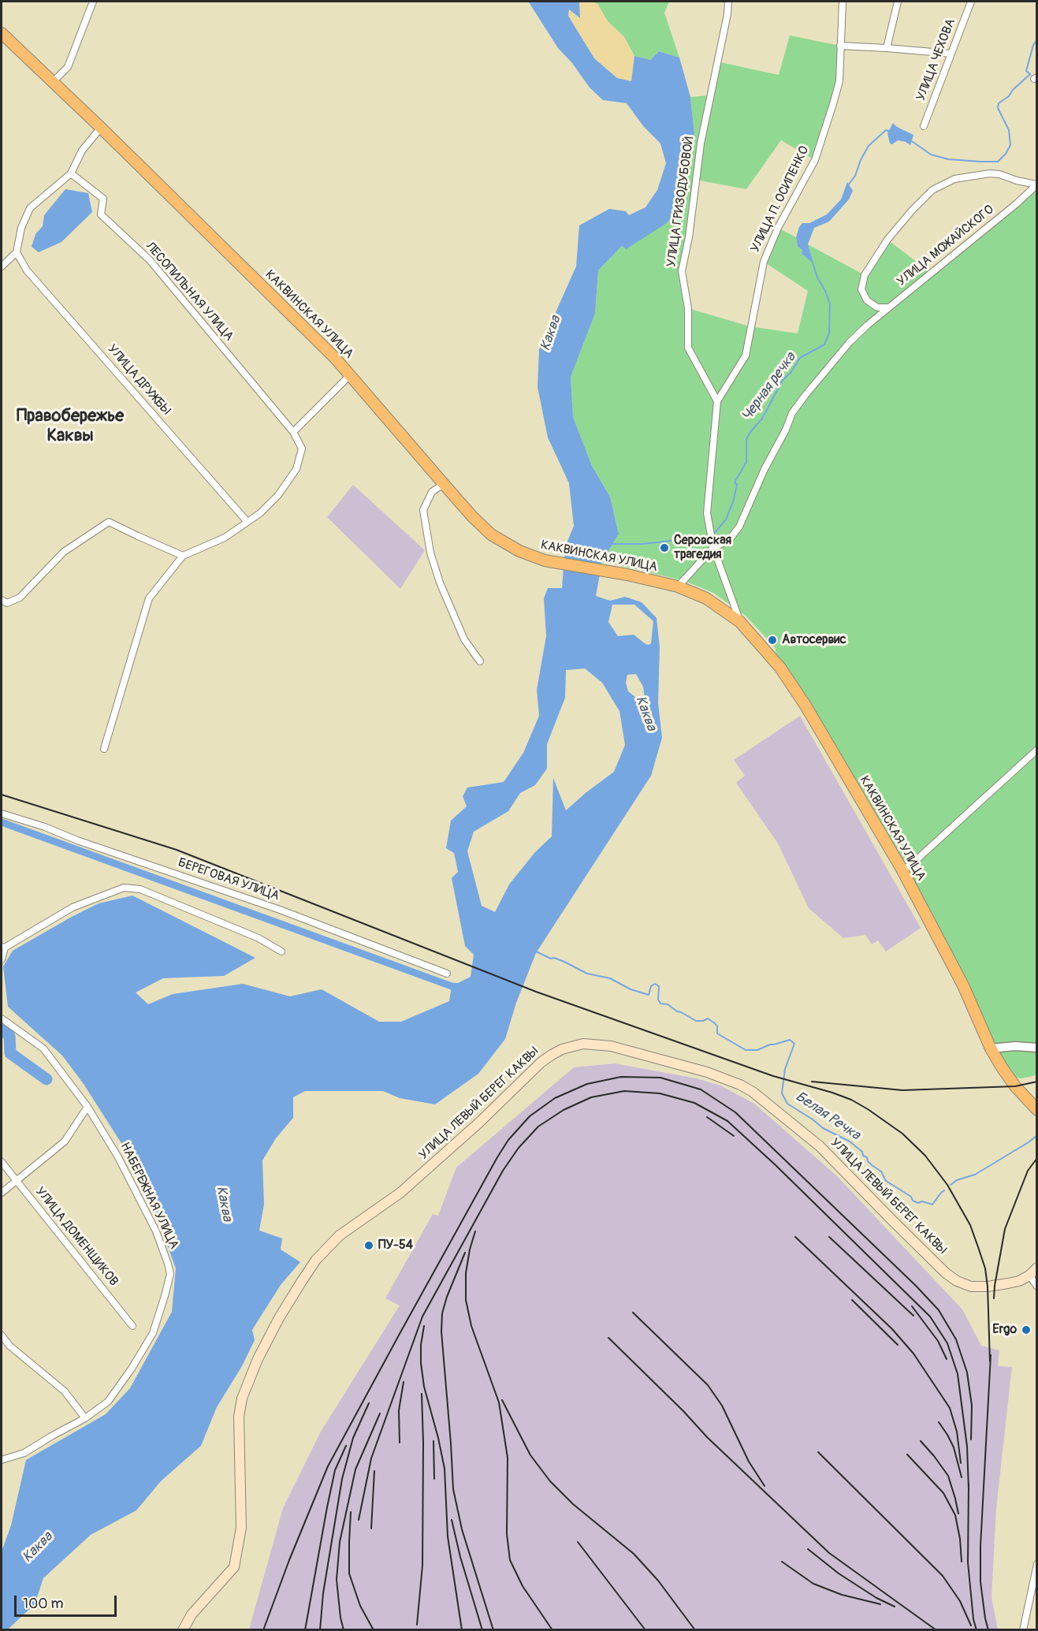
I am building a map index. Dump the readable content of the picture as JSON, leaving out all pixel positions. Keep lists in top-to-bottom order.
{
  "streets": {
    "main road": ["КАКВИНСКАЯ УЛИЦА", "УЛИЦА ЛЕВЫЙ БЕРЕГ КАКВЫ"],
    "street": [
      "УЛИЦА ЧЕХОВА",
      "УЛИЦА П. ОСИПЕНКО",
      "УЛИЦА ГРИЗОДУБОВОЙ",
      "УЛИЦА МОЖАЙСКОГО",
      "ЛЕСОПИЛЬНАЯ УЛИЦА",
      "УЛИЦА ДРУЖБЫ",
      "БЕРЕГОВАЯ УЛИЦА",
      "НАБЕРЕЖНАЯ УЛИЦА",
      "УЛИЦА ДОМЕНЩИКОВ"
    ]
  },
  "crossings": [
    ["УЛИЦА П. ОСИПЕНКО", "УЛИЦА ГРИЗОДУБОВОЙ"],
    ["УЛИЦА МОЖАЙСКОГО", "КАКВИНСКАЯ УЛИЦА"]
  ],
  "districts": ["Правобережье Каквы"],
  "water": ["Каква", "Черная речка", "Белая Речка"],
  "places": [
    "Серовская трагедия",
    "Автосервис",
    "ПУ-54",
    "Ergo"
  ],
  "scale_bar": "100 m"
}
